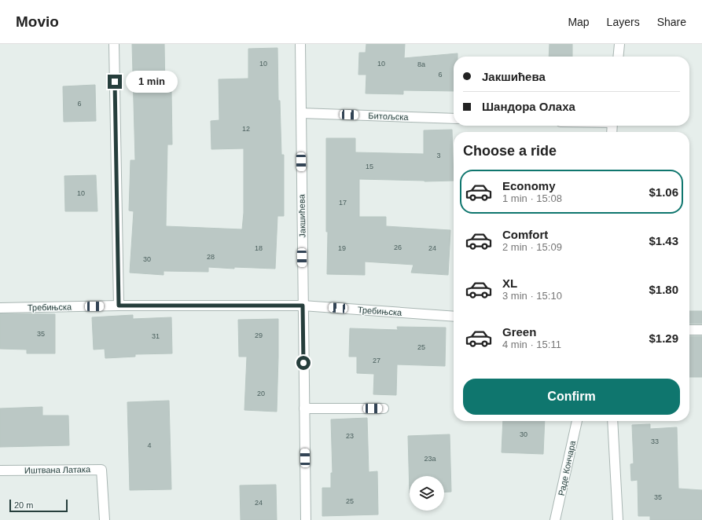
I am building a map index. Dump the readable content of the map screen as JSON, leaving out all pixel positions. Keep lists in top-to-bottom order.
{
  "streets": {
    "street": [
      "Битољска",
      "Јакшићева",
      "Требињска",
      "Раде Кончара",
      "Иштвана Латака"
    ]
  },
  "crossings": [
    ["Битољска", "Јакшићева"],
    ["Јакшићева", "Требињска"]
  ],
  "house_numbers": [
    "10",
    "10",
    "8a",
    "6",
    "6",
    "12",
    "3",
    "15",
    "10",
    "17",
    "26",
    "18",
    "19",
    "24",
    "28",
    "30",
    "35",
    "29",
    "31",
    "25",
    "27",
    "20",
    "30",
    "23",
    "33",
    "4",
    "23a",
    "35",
    "25",
    "24"
  ],
  "scale_bar": "20 m",
  "page": {
    "header": "Movio",
    "nav": ["Map", "Layers", "Share"],
    "banner": ["Јакшићева", "Шандора Олаха"],
    "bubble": "1 min",
    "heading": "Choose a ride",
    "list": [
      {
        "name": "Economy",
        "note": "1 min · 15:08",
        "value": "$1.06"
      },
      {
        "name": "Comfort",
        "note": "2 min · 15:09",
        "value": "$1.43"
      },
      {
        "name": "XL",
        "note": "3 min · 15:10",
        "value": "$1.80"
      },
      {
        "name": "Green",
        "note": "4 min · 15:11",
        "value": "$1.29"
      }
    ],
    "buttons": "Confirm",
    "scale": "20 m"
  }
}
